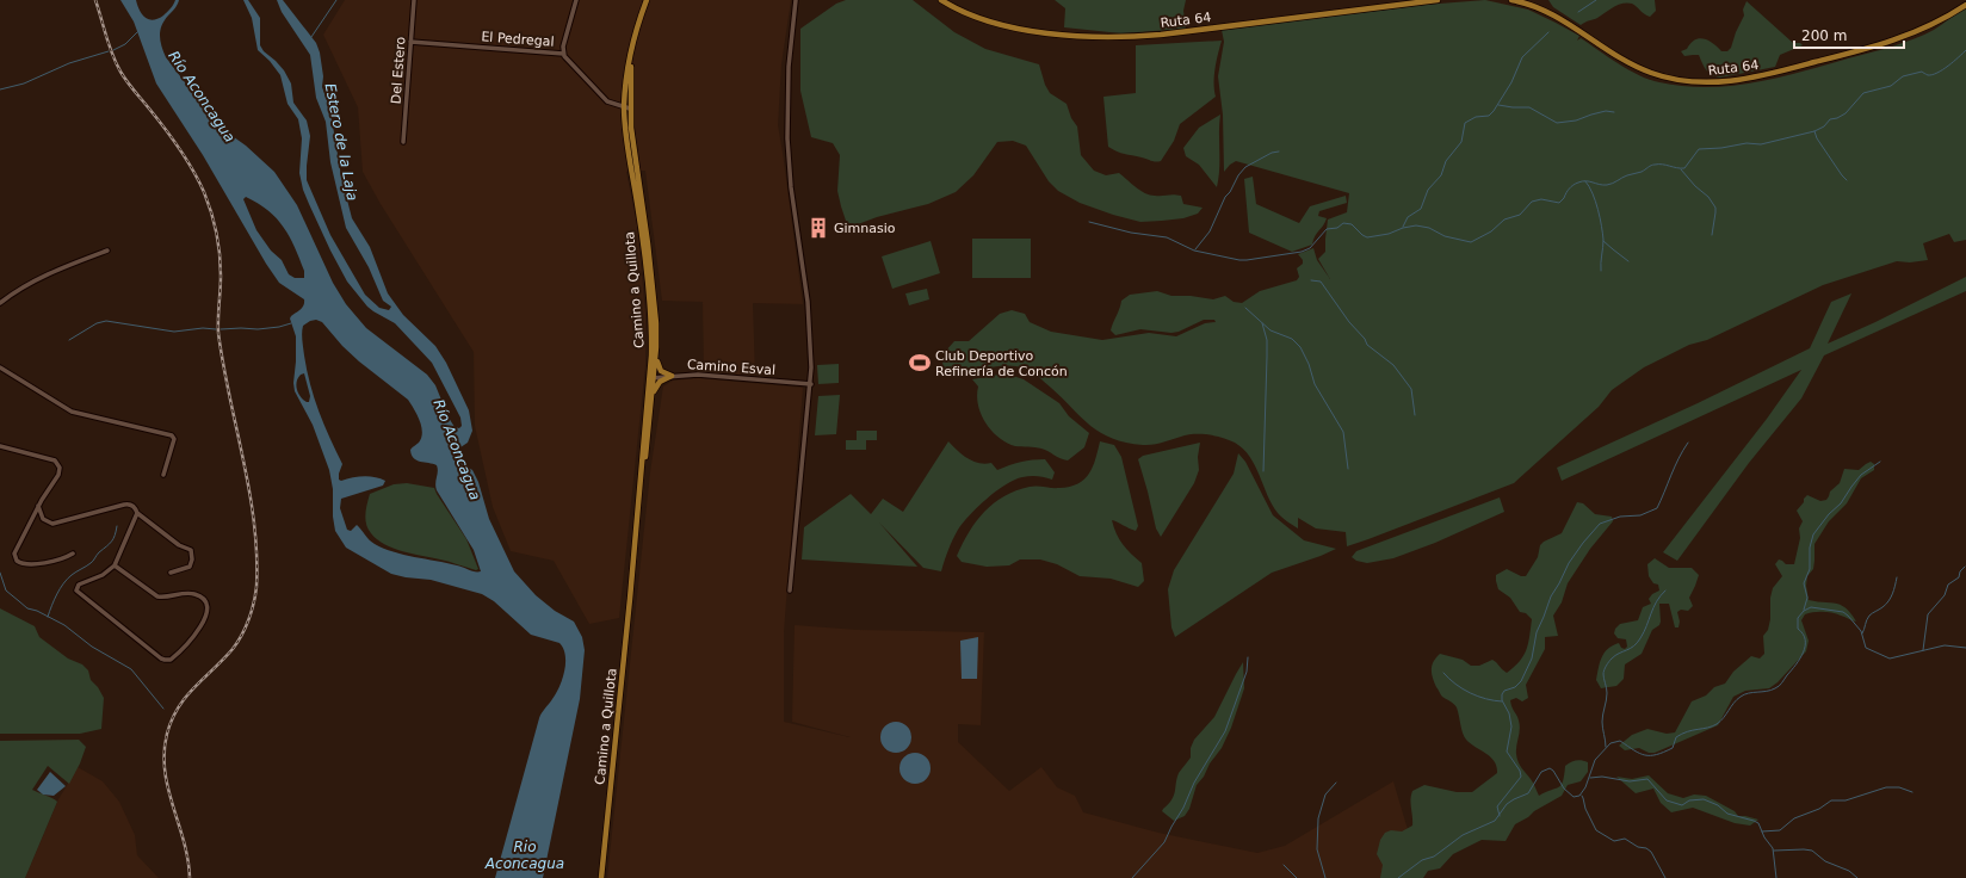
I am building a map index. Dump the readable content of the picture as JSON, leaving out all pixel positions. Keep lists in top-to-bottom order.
{
  "streets": {
    "main road": ["Ruta 64", "Camino a Quillota"],
    "street": ["El Pedregal", "Del Estero", "Camino Esval"]
  },
  "crossings": [
    ["El Pedregal", "Del Estero"],
    ["El Pedregal", "Camino a Quillota"],
    ["Camino a Quillota", "Camino Esval"]
  ],
  "water": ["Río Aconcagua", "Estero de la Laja", "Rio Aconcagua"],
  "places": {
    "building": ["Gimnasio"],
    "sports": ["Club Deportivo Refinería de Concón"]
  },
  "scale_bar": "200 m"
}
